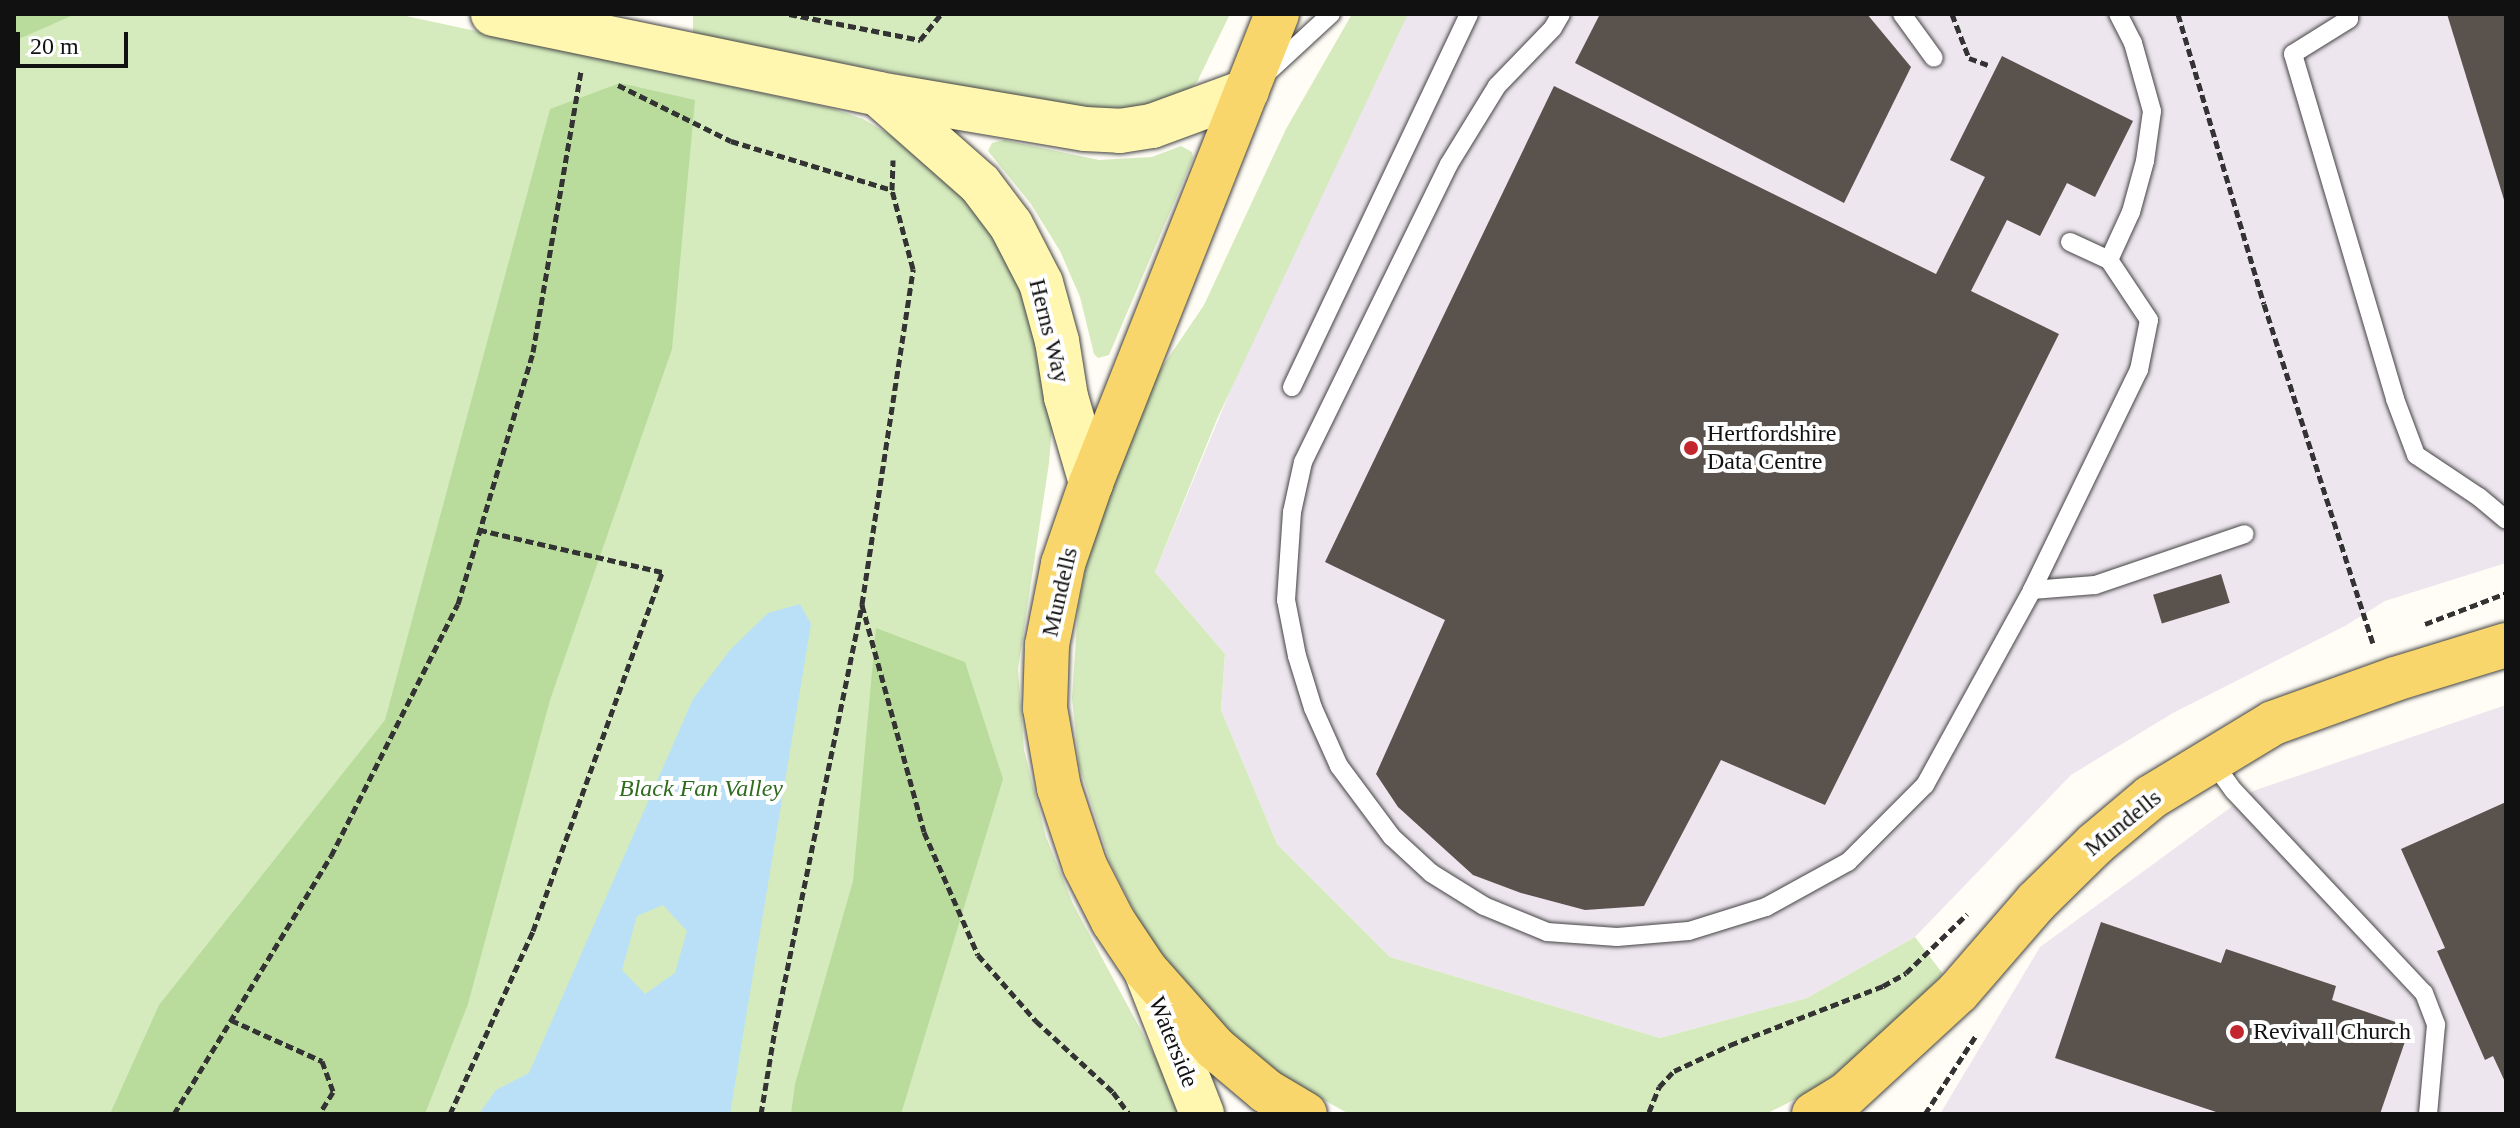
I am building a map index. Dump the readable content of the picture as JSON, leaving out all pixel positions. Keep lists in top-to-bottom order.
{
  "streets": {
    "main road": ["Mundells"],
    "street": ["Herns Way", "Waterside"]
  },
  "crossings": [
    ["Herns Way", "Mundells"],
    ["Mundells", "Waterside"]
  ],
  "parks": ["Black Fan Valley"],
  "places": ["Hertfordshire Data Centre", "Revivall Church"],
  "scale_bar": "20 m"
}
